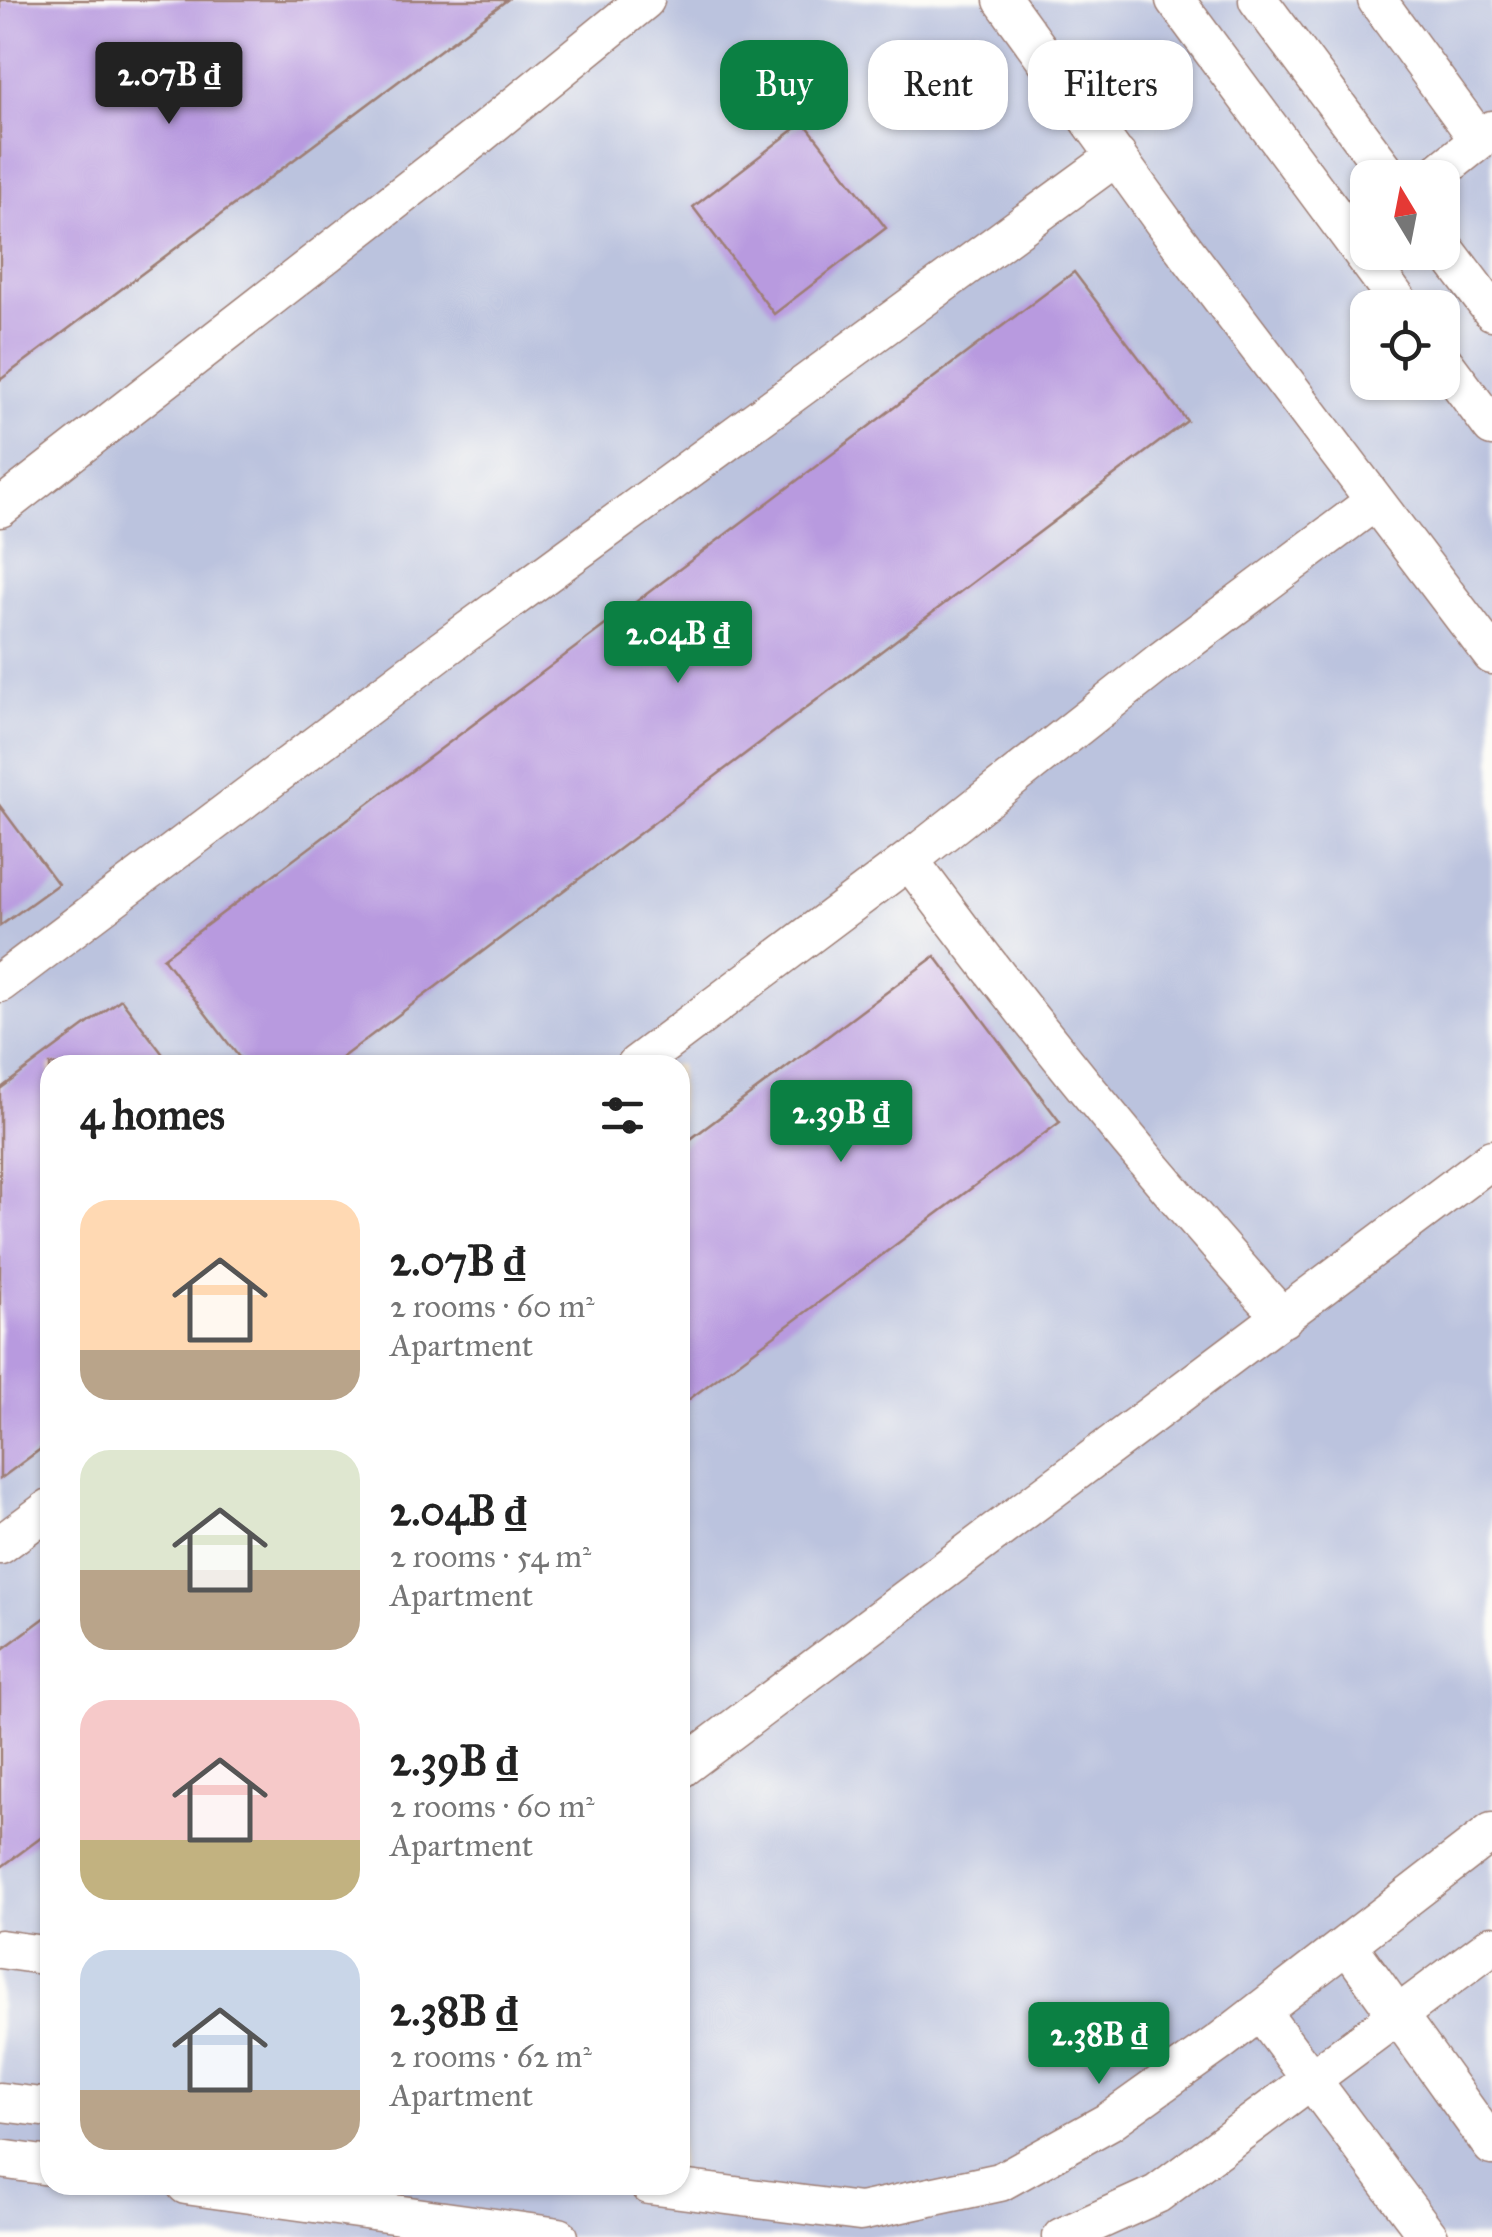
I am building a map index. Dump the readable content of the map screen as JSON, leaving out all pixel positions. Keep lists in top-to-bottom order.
{
  "north": "top",
  "page": {
    "chip": ["Buy", "Rent", "Filters"],
    "price": [
      "2.07B ₫",
      "2.04B ₫",
      "2.39B ₫",
      "2.38B ₫"
    ],
    "heading": "4 homes",
    "list": [
      {
        "name": "2.07B ₫",
        "note": "2 rooms · 60 m² · Apartment"
      },
      {
        "name": "2.04B ₫",
        "note": "2 rooms · 54 m² · Apartment"
      },
      {
        "name": "2.39B ₫",
        "note": "2 rooms · 60 m² · Apartment"
      },
      {
        "name": "2.38B ₫",
        "note": "2 rooms · 62 m² · Apartment"
      }
    ]
  }
}
